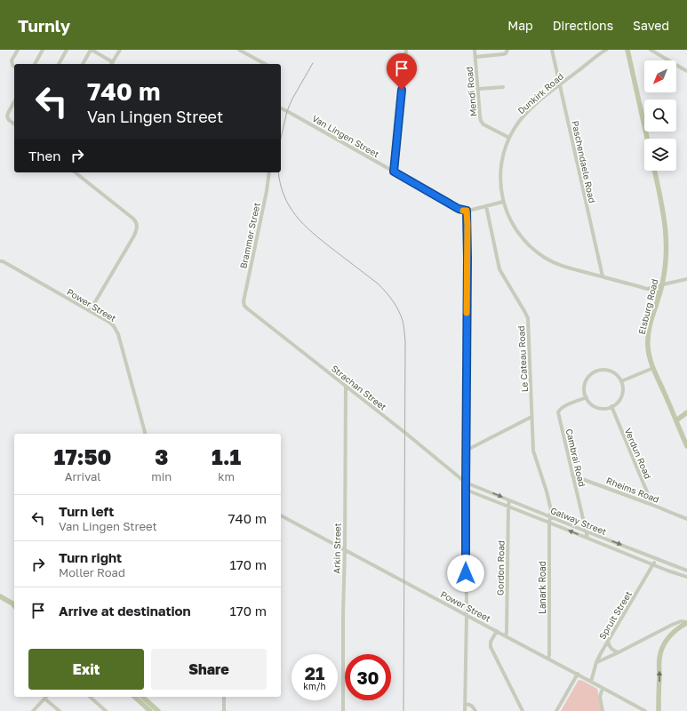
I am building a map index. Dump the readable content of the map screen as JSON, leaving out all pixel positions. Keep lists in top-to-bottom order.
{
  "streets": {
    "main road": ["Elsburg Road"],
    "street": [
      "Mendi Road",
      "Dunkirk Road",
      "Van Lingen Street",
      "Paschendaele Road",
      "Brammer Street",
      "Power Street",
      "Le Cateau Road",
      "Strachan Street",
      "Verdun Road",
      "Cambrai Road",
      "Rheims Road",
      "Galway Street",
      "Arkin Street",
      "Gordon Road",
      "Lanark Road",
      "Spruit Street"
    ]
  },
  "crossings": [
    ["Mendi Road", "Dunkirk Road"],
    ["Dunkirk Road", "Paschendaele Road"],
    ["Brammer Street", "Strachan Street"],
    ["Power Street", "Arkin Street"],
    ["Power Street", "Gordon Road"],
    ["Power Street", "Lanark Road"],
    ["Power Street", "Spruit Street"],
    ["Le Cateau Road", "Galway Street"],
    ["Le Cateau Road", "Lanark Road"],
    ["Strachan Street", "Galway Street"],
    ["Strachan Street", "Arkin Street"],
    ["Verdun Road", "Cambrai Road"],
    ["Verdun Road", "Rheims Road"],
    ["Cambrai Road", "Rheims Road"],
    ["Cambrai Road", "Galway Street"],
    ["Galway Street", "Gordon Road"],
    ["Galway Street", "Lanark Road"],
    ["Galway Street", "Spruit Street"]
  ],
  "north": "bottom left",
  "page": {
    "header": "Turnly",
    "nav": ["Map", "Directions", "Saved"],
    "turn": ["740 m", "Van Lingen Street"],
    "then": "Then",
    "eta": [
      "17:50",
      "Arrival",
      "3",
      "min",
      "1.1",
      "km"
    ],
    "list": [
      {
        "name": "Turn left",
        "note": "Van Lingen Street",
        "value": "740 m"
      },
      {
        "name": "Turn right",
        "note": "Moller Road",
        "value": "170 m"
      },
      {
        "name": "Arrive at destination",
        "value": "170 m"
      }
    ],
    "buttons": ["Exit", "Share"],
    "speed": "21 km/h",
    "limit": "30"
  }
}
